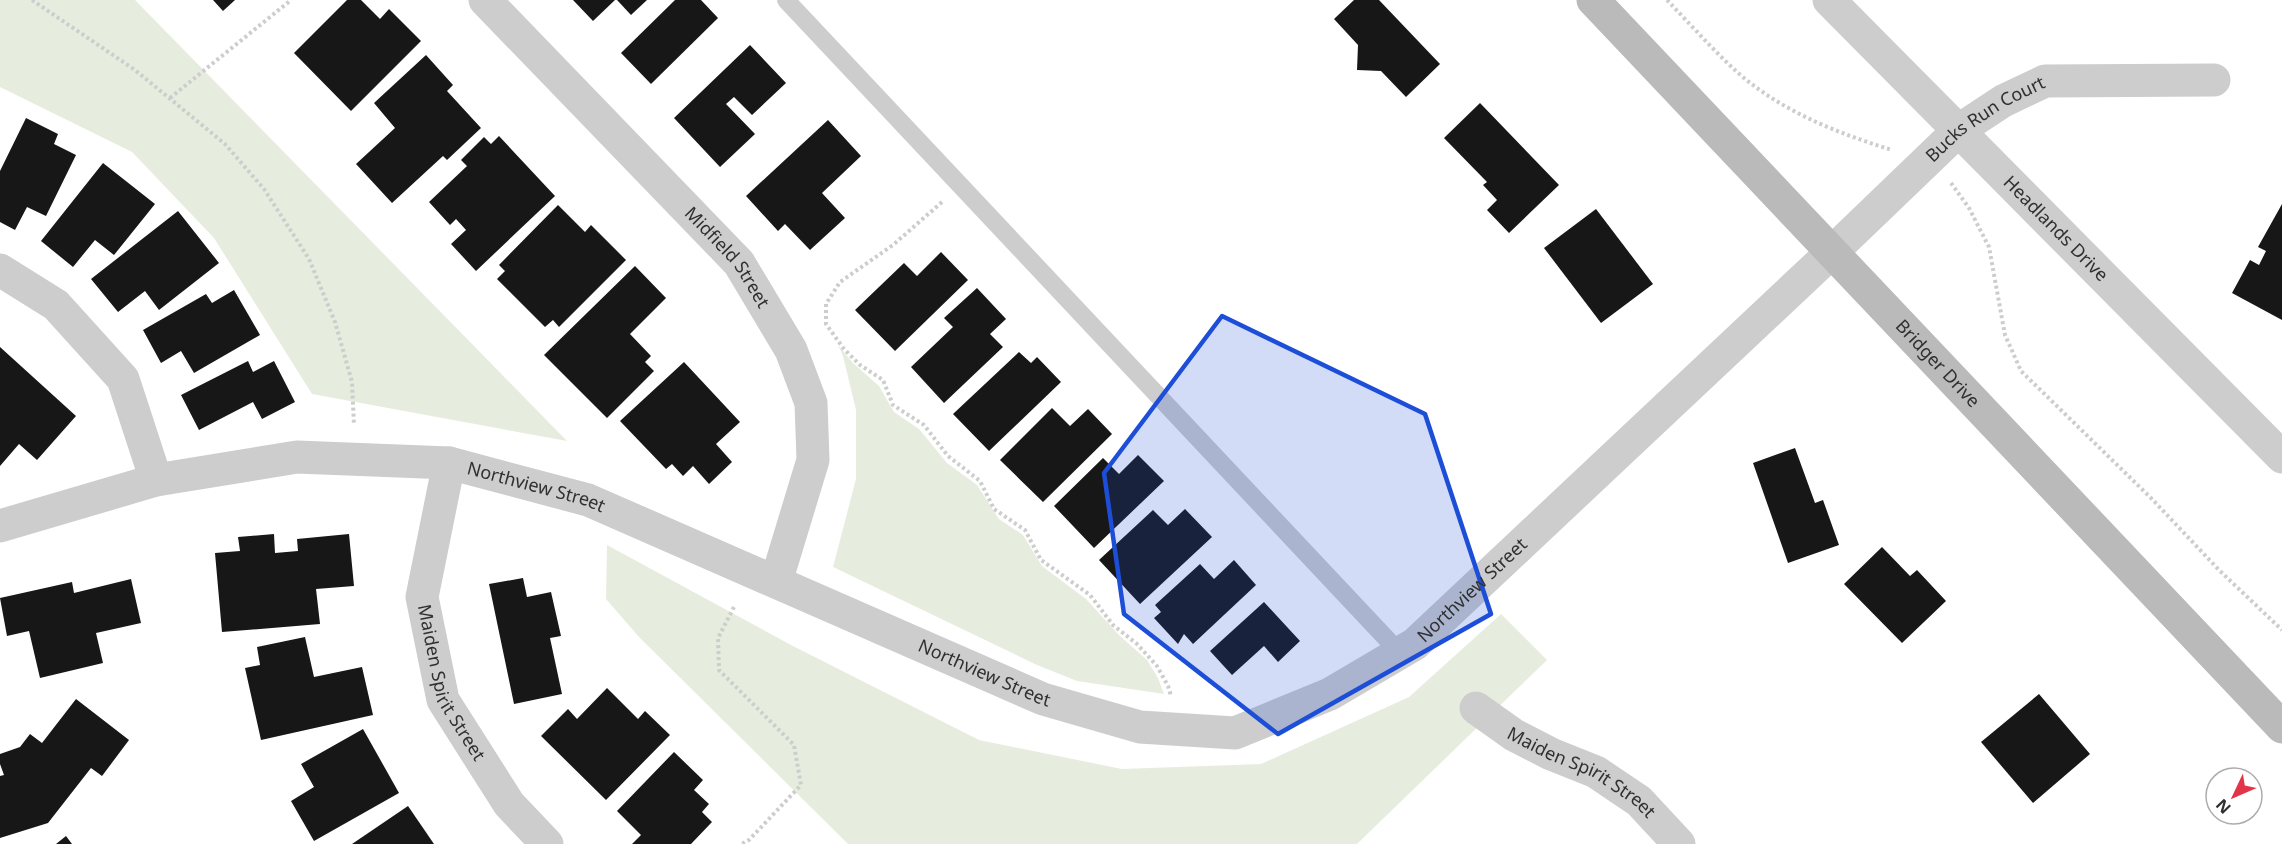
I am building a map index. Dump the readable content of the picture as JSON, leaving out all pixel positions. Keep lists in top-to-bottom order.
{
  "streets": {
    "main road": ["Bridger Drive"],
    "street": [
      "Bucks Run Court",
      "Headlands Drive",
      "Midfield Street",
      "Northview Street",
      "Maiden Spirit Street"
    ]
  },
  "crossings": [
    ["Bucks Run Court", "Headlands Drive"],
    ["Bucks Run Court", "Bridger Drive"],
    ["Bucks Run Court", "Northview Street"],
    ["Midfield Street", "Northview Street"],
    ["Bridger Drive", "Northview Street"],
    ["Northview Street", "Maiden Spirit Street"]
  ],
  "north": "bottom left"
}
